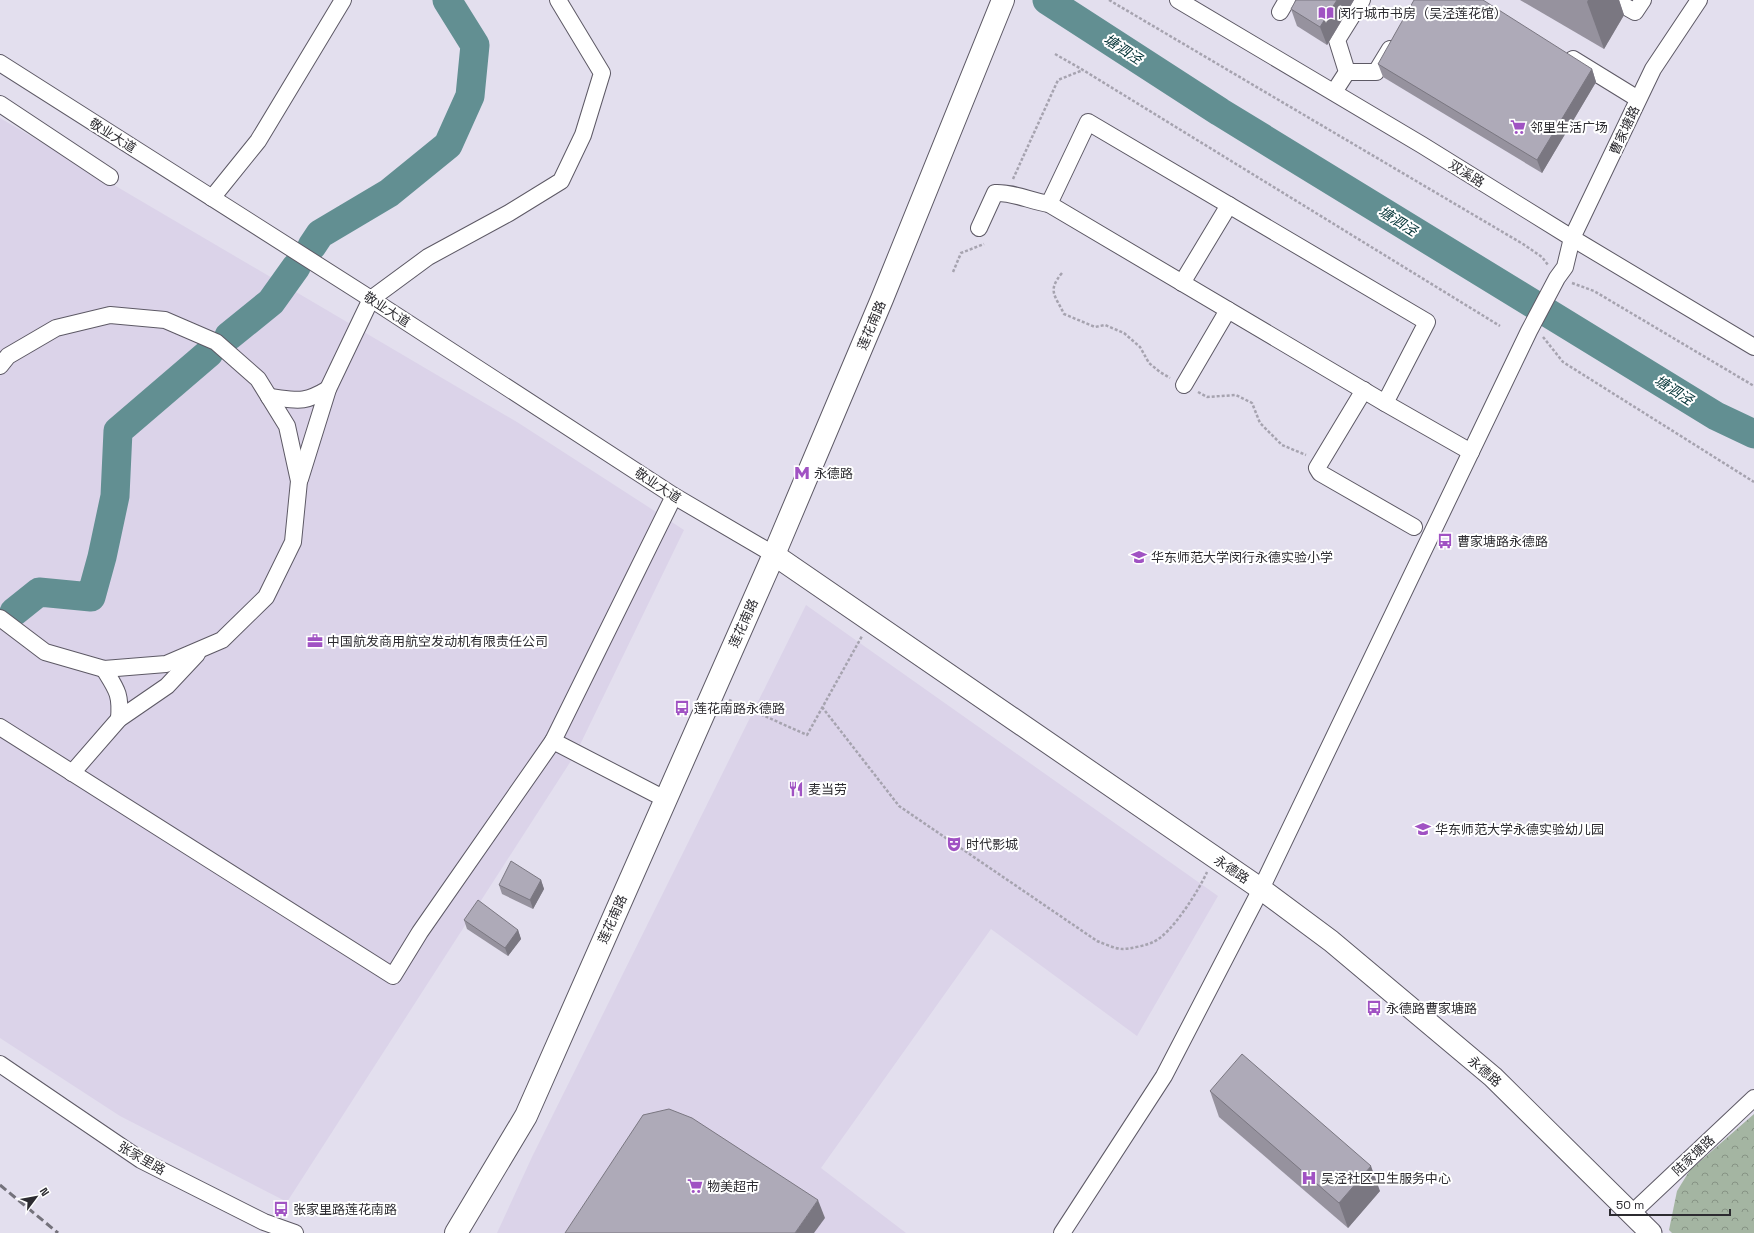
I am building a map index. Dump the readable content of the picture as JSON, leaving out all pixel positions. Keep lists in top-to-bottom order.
{
  "streets": {
    "main road": ["莲花南路"],
    "street": [
      "曹家塘路",
      "敬业大道",
      "双溪路",
      "永德路",
      "陆家塘路",
      "张家里路"
    ]
  },
  "crossings": [
    ["曹家塘路", "双溪路"],
    ["曹家塘路", "永德路"],
    ["敬业大道", "莲花南路"],
    ["敬业大道", "永德路"],
    ["莲花南路", "永德路"],
    ["永德路", "陆家塘路"]
  ],
  "water": ["塘泗泾"],
  "places": {
    "library": ["闵行城市书房（吴泾莲花馆）"],
    "supermarket": ["邻里生活广场", "物美超市"],
    "metro station": ["永德路"],
    "bus stop": [
      "曹家塘路永德路",
      "莲花南路永德路",
      "永德路曹家塘路",
      "张家里路莲花南路"
    ],
    "school or university": ["华东师范大学闵行永德实验小学", "华东师范大学永德实验幼儿园"],
    "office": ["中国航发商用航空发动机有限责任公司"],
    "restaurant": ["麦当劳"],
    "theatre": ["时代影城"],
    "hospital": ["吴泾社区卫生服务中心"]
  },
  "scale_bar": "50 m",
  "north": "top right"
}
